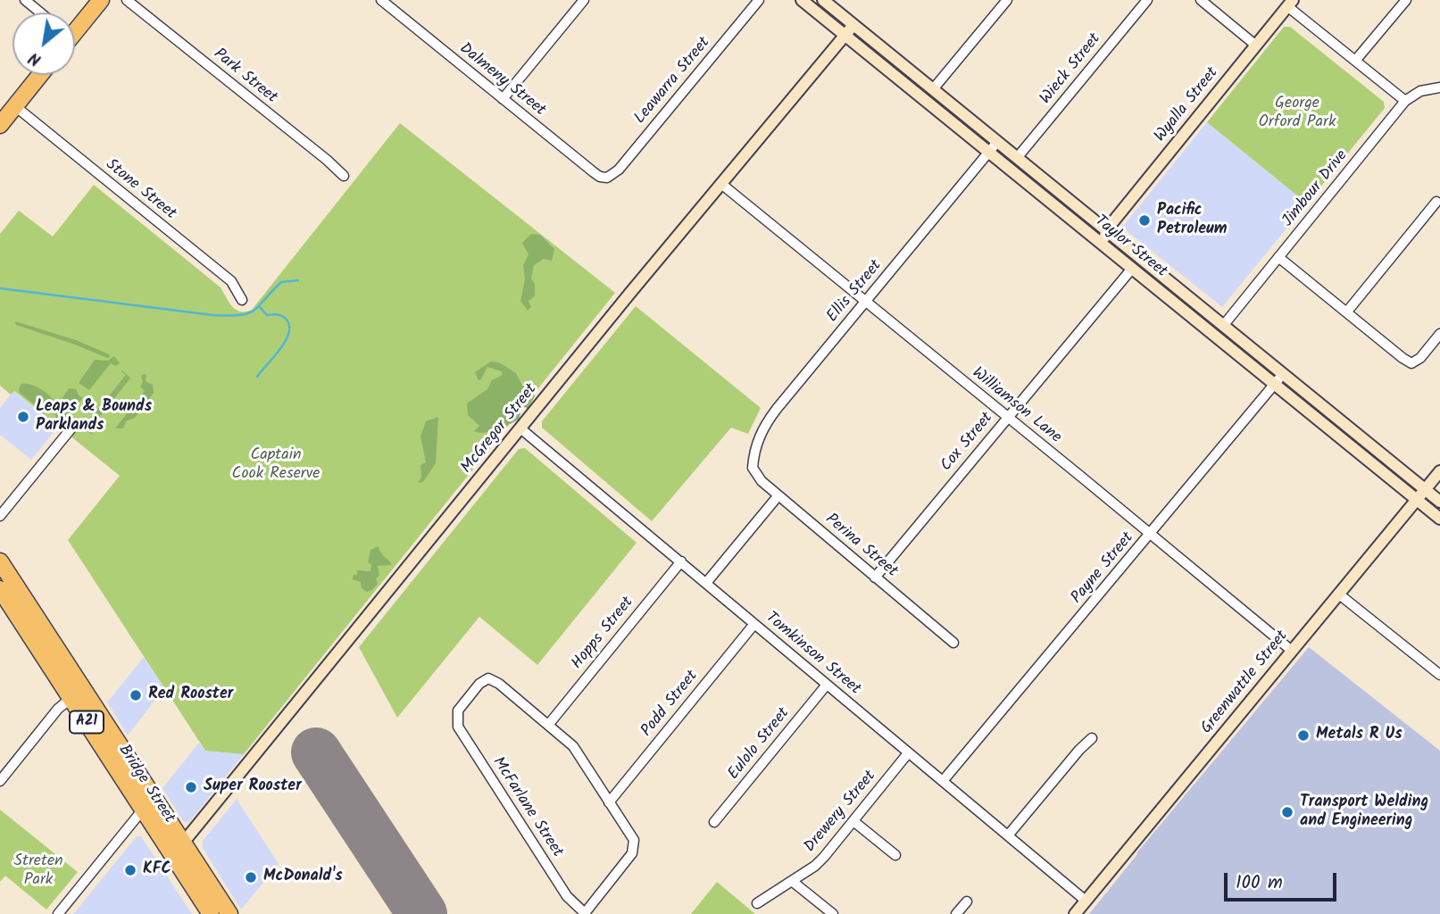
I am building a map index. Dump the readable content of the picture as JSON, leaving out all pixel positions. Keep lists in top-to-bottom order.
{
  "streets": {
    "highway": ["A21", "Bridge Street"],
    "street": [
      "Wieck Street",
      "Park Street",
      "Dalmeny Street",
      "Leawarra Street",
      "Wyalla Street",
      "Jimbour Drive",
      "Stone Street",
      "Taylor Street",
      "Ellis Street",
      "Williamson Lane",
      "McGregor Street",
      "Cox Street",
      "Perina Street",
      "Payne Street",
      "Hopps Street",
      "Tomkinson Street",
      "Greenwattle Street",
      "Podd Street",
      "Eulolo Street",
      "McFarlane Street",
      "Drewery Street"
    ]
  },
  "crossings": [
    ["Wieck Street", "Taylor Street"],
    ["Dalmeny Street", "Leawarra Street"],
    ["Wyalla Street", "Taylor Street"],
    ["Jimbour Drive", "Taylor Street"],
    ["Taylor Street", "Ellis Street"],
    ["Taylor Street", "McGregor Street"],
    ["Taylor Street", "Cox Street"],
    ["Taylor Street", "Payne Street"],
    ["Taylor Street", "Greenwattle Street"],
    ["Ellis Street", "Williamson Lane"],
    ["Ellis Street", "Perina Street"],
    ["Williamson Lane", "McGregor Street"],
    ["Williamson Lane", "Cox Street"],
    ["Williamson Lane", "Payne Street"],
    ["Williamson Lane", "Greenwattle Street"],
    ["McGregor Street", "Tomkinson Street"],
    ["McGregor Street", "Bridge Street"],
    ["Cox Street", "Perina Street"],
    ["Payne Street", "Tomkinson Street"],
    ["Hopps Street", "Tomkinson Street"],
    ["Hopps Street", "McFarlane Street"],
    ["Tomkinson Street", "Greenwattle Street"],
    ["Tomkinson Street", "Podd Street"],
    ["Tomkinson Street", "Eulolo Street"],
    ["Tomkinson Street", "Drewery Street"]
  ],
  "parks": ["George Orford Park", "Captain Cook Reserve", "Streten Park"],
  "places": [
    "Pacific Petroleum",
    "Leaps & Bounds Parklands",
    "Red Rooster",
    "Metals R Us",
    "Super Rooster",
    "Transport Welding and Engineering",
    "KFC",
    "McDonald's"
  ],
  "scale_bar": "100 m",
  "north": "bottom left"
}
